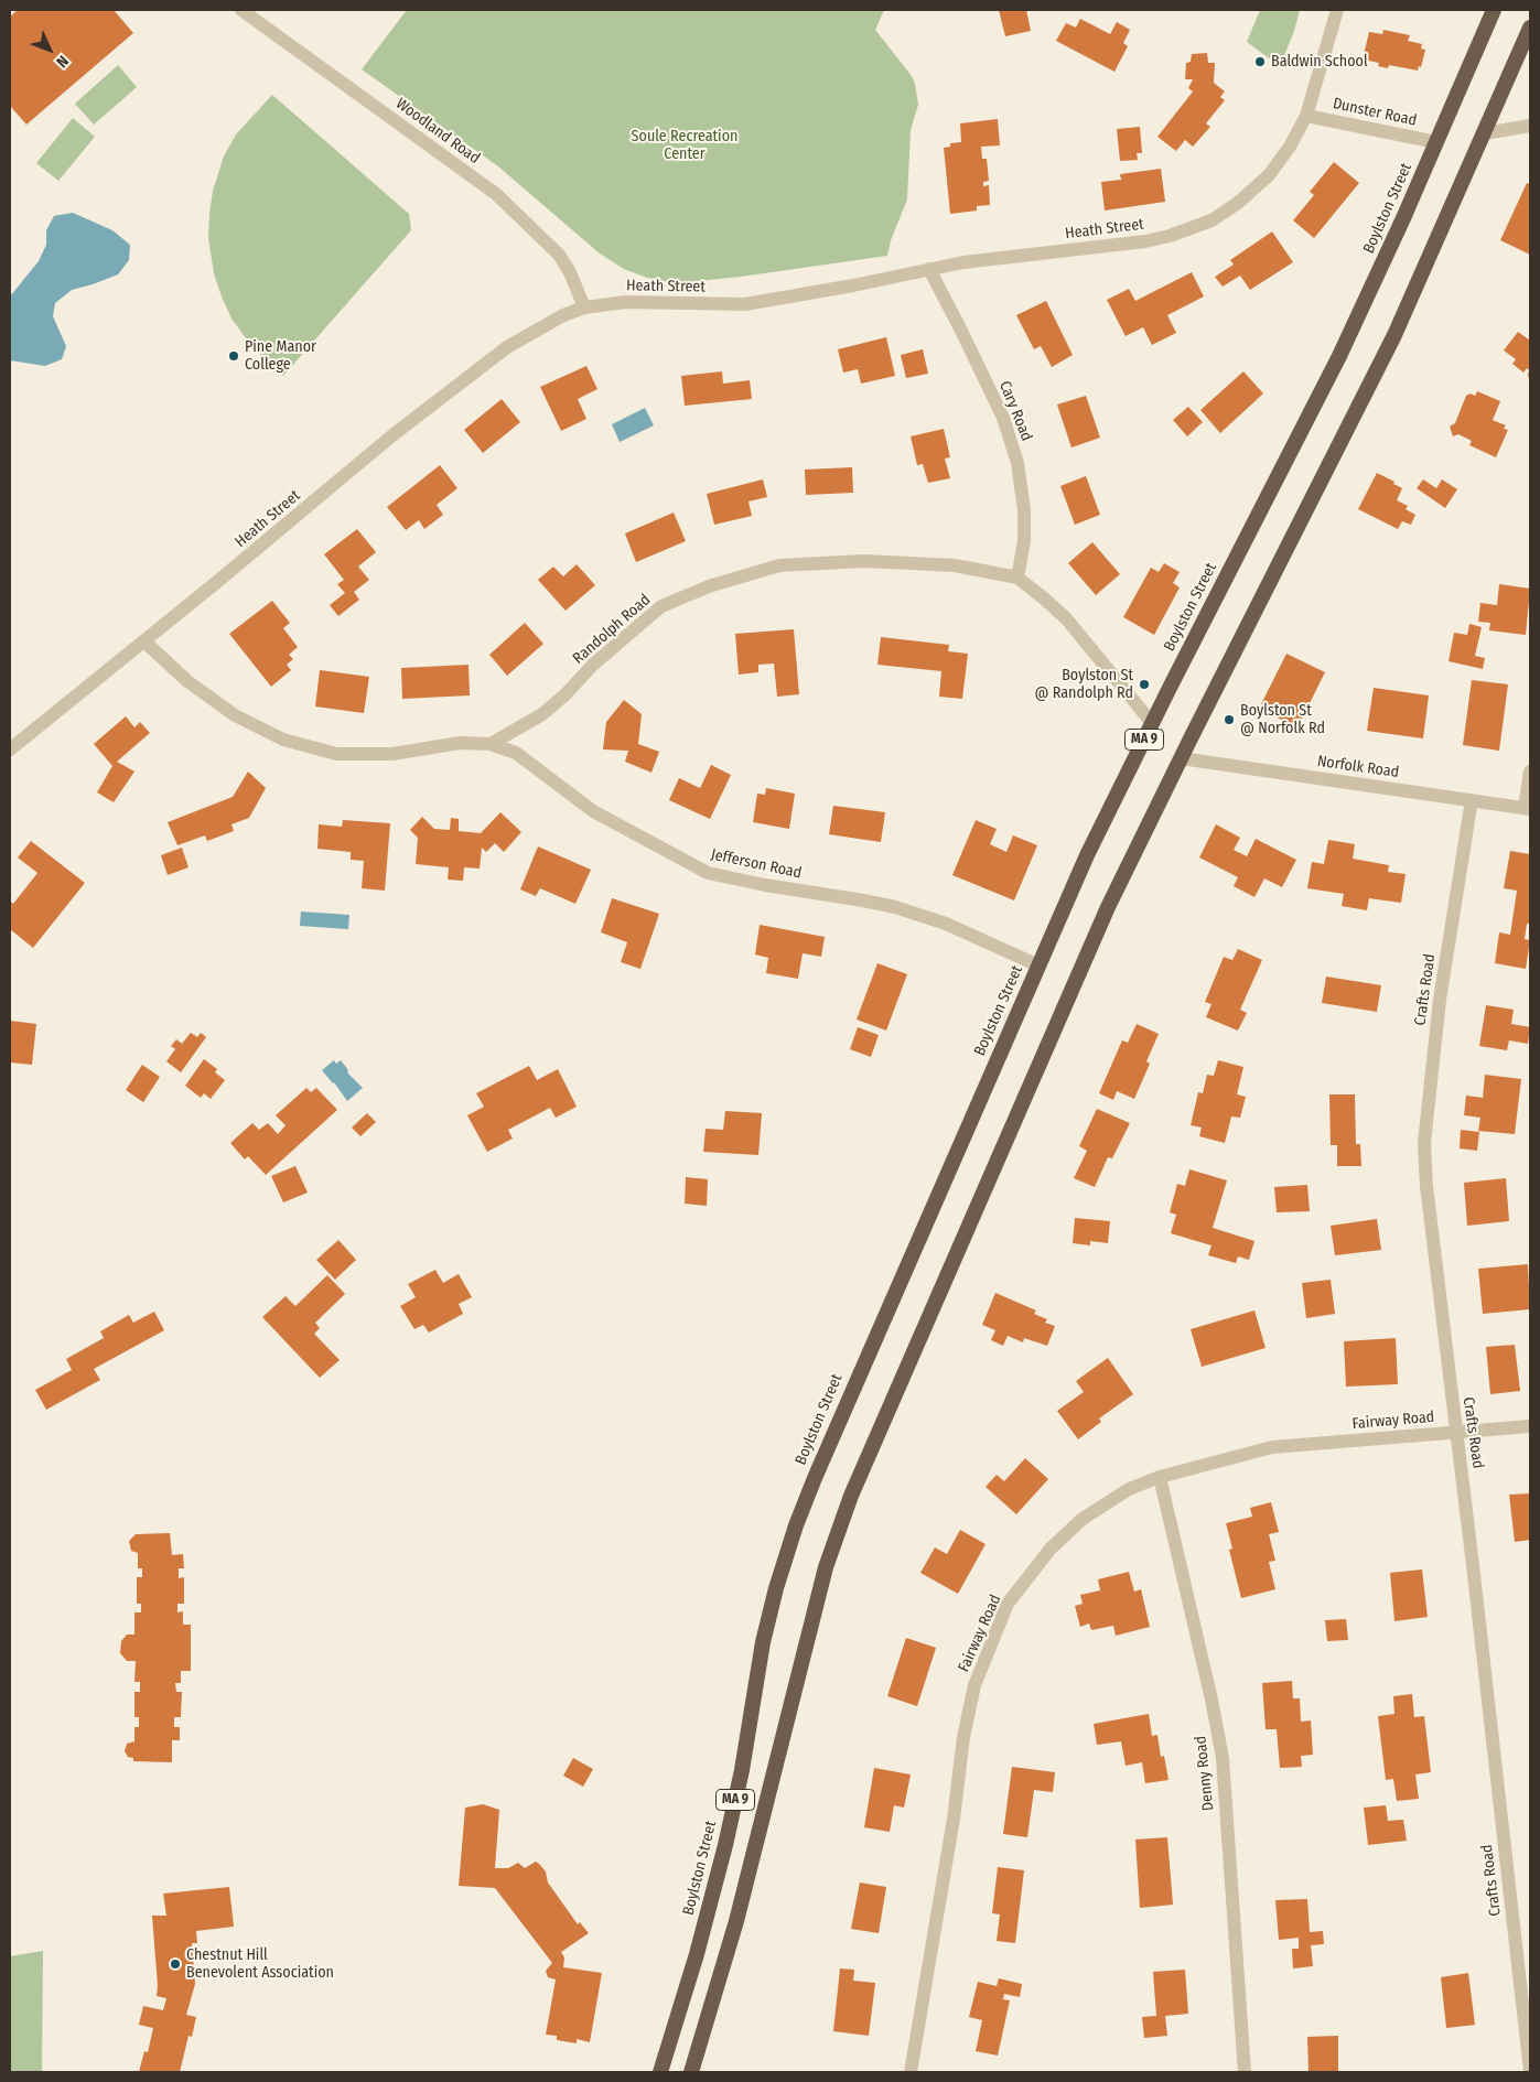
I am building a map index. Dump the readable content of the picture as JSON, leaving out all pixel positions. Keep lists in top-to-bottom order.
{
  "streets": {
    "highway": ["Boylston Street", "MA 9"],
    "street": [
      "Dunster Road",
      "Woodland Road",
      "Heath Street",
      "Cary Road",
      "Randolph Road",
      "Norfolk Road",
      "Jefferson Road",
      "Crafts Road",
      "Fairway Road",
      "Denny Road"
    ]
  },
  "crossings": [
    ["Dunster Road", "Boylston Street"],
    ["Dunster Road", "Heath Street"],
    ["Woodland Road", "Heath Street"],
    ["Boylston Street", "Randolph Road"],
    ["Boylston Street", "Jefferson Road"],
    ["Heath Street", "Cary Road"],
    ["Cary Road", "Randolph Road"],
    ["Randolph Road", "Jefferson Road"],
    ["MA 9", "Norfolk Road"],
    ["Norfolk Road", "Crafts Road"],
    ["Crafts Road", "Fairway Road"],
    ["Fairway Road", "Denny Road"]
  ],
  "parks": ["Soule Recreation Center"],
  "places": [
    "Baldwin School",
    "Pine Manor College",
    "Boylston St @ Randolph Rd",
    "Boylston St @ Norfolk Rd",
    "Chestnut Hill Benevolent Association"
  ],
  "north": "bottom right"
}
